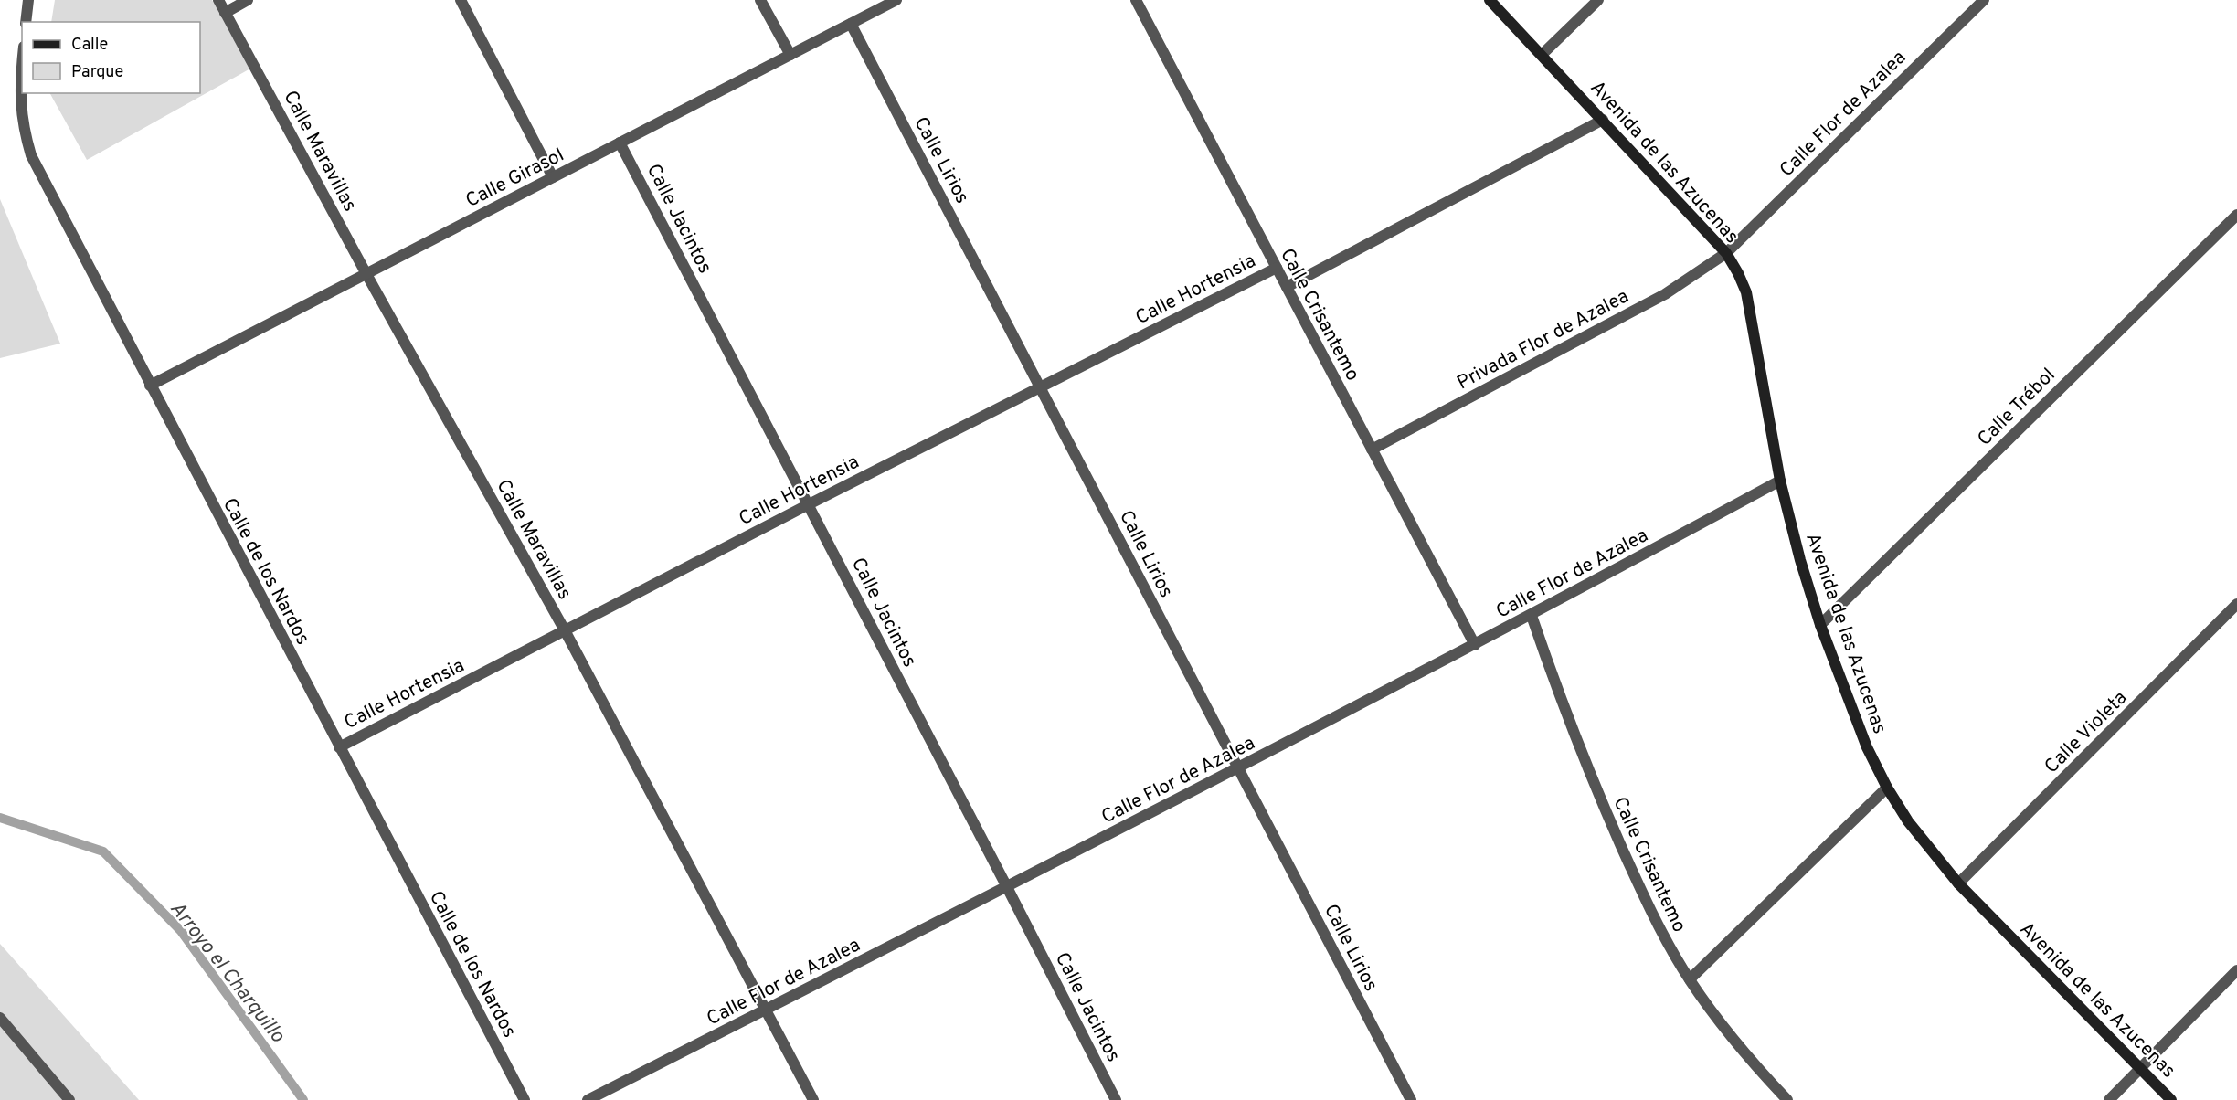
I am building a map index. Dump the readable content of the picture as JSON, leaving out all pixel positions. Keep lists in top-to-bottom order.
{
  "streets": {
    "street": [
      "Calle Flor de Azalea",
      "Calle Maravillas",
      "Calle Lirios",
      "Avenida de las Azucenas",
      "Calle Girasol",
      "Calle Jacintos",
      "Calle Hortensia",
      "Calle Crisantemo",
      "Privada Flor de Azalea",
      "Calle Trébol",
      "Calle de los Nardos",
      "Calle Violeta"
    ]
  },
  "crossings": [
    ["Calle Flor de Azalea", "Calle Maravillas"],
    ["Calle Flor de Azalea", "Calle Lirios"],
    ["Calle Flor de Azalea", "Avenida de las Azucenas"],
    ["Calle Flor de Azalea", "Calle Jacintos"],
    ["Calle Flor de Azalea", "Calle Crisantemo"],
    ["Calle Flor de Azalea", "Privada Flor de Azalea"],
    ["Calle Maravillas", "Calle Girasol"],
    ["Calle Maravillas", "Calle Hortensia"],
    ["Calle Lirios", "Calle Girasol"],
    ["Calle Lirios", "Calle Hortensia"],
    ["Avenida de las Azucenas", "Privada Flor de Azalea"],
    ["Avenida de las Azucenas", "Calle Trébol"],
    ["Avenida de las Azucenas", "Calle Violeta"],
    ["Calle Girasol", "Calle Jacintos"],
    ["Calle Girasol", "Calle de los Nardos"],
    ["Calle Jacintos", "Calle Hortensia"],
    ["Calle Hortensia", "Calle Crisantemo"],
    ["Calle Hortensia", "Calle de los Nardos"],
    ["Calle Crisantemo", "Privada Flor de Azalea"]
  ],
  "water": ["Arroyo el Charquillo"],
  "legend": ["Calle", "Parque"]
}
